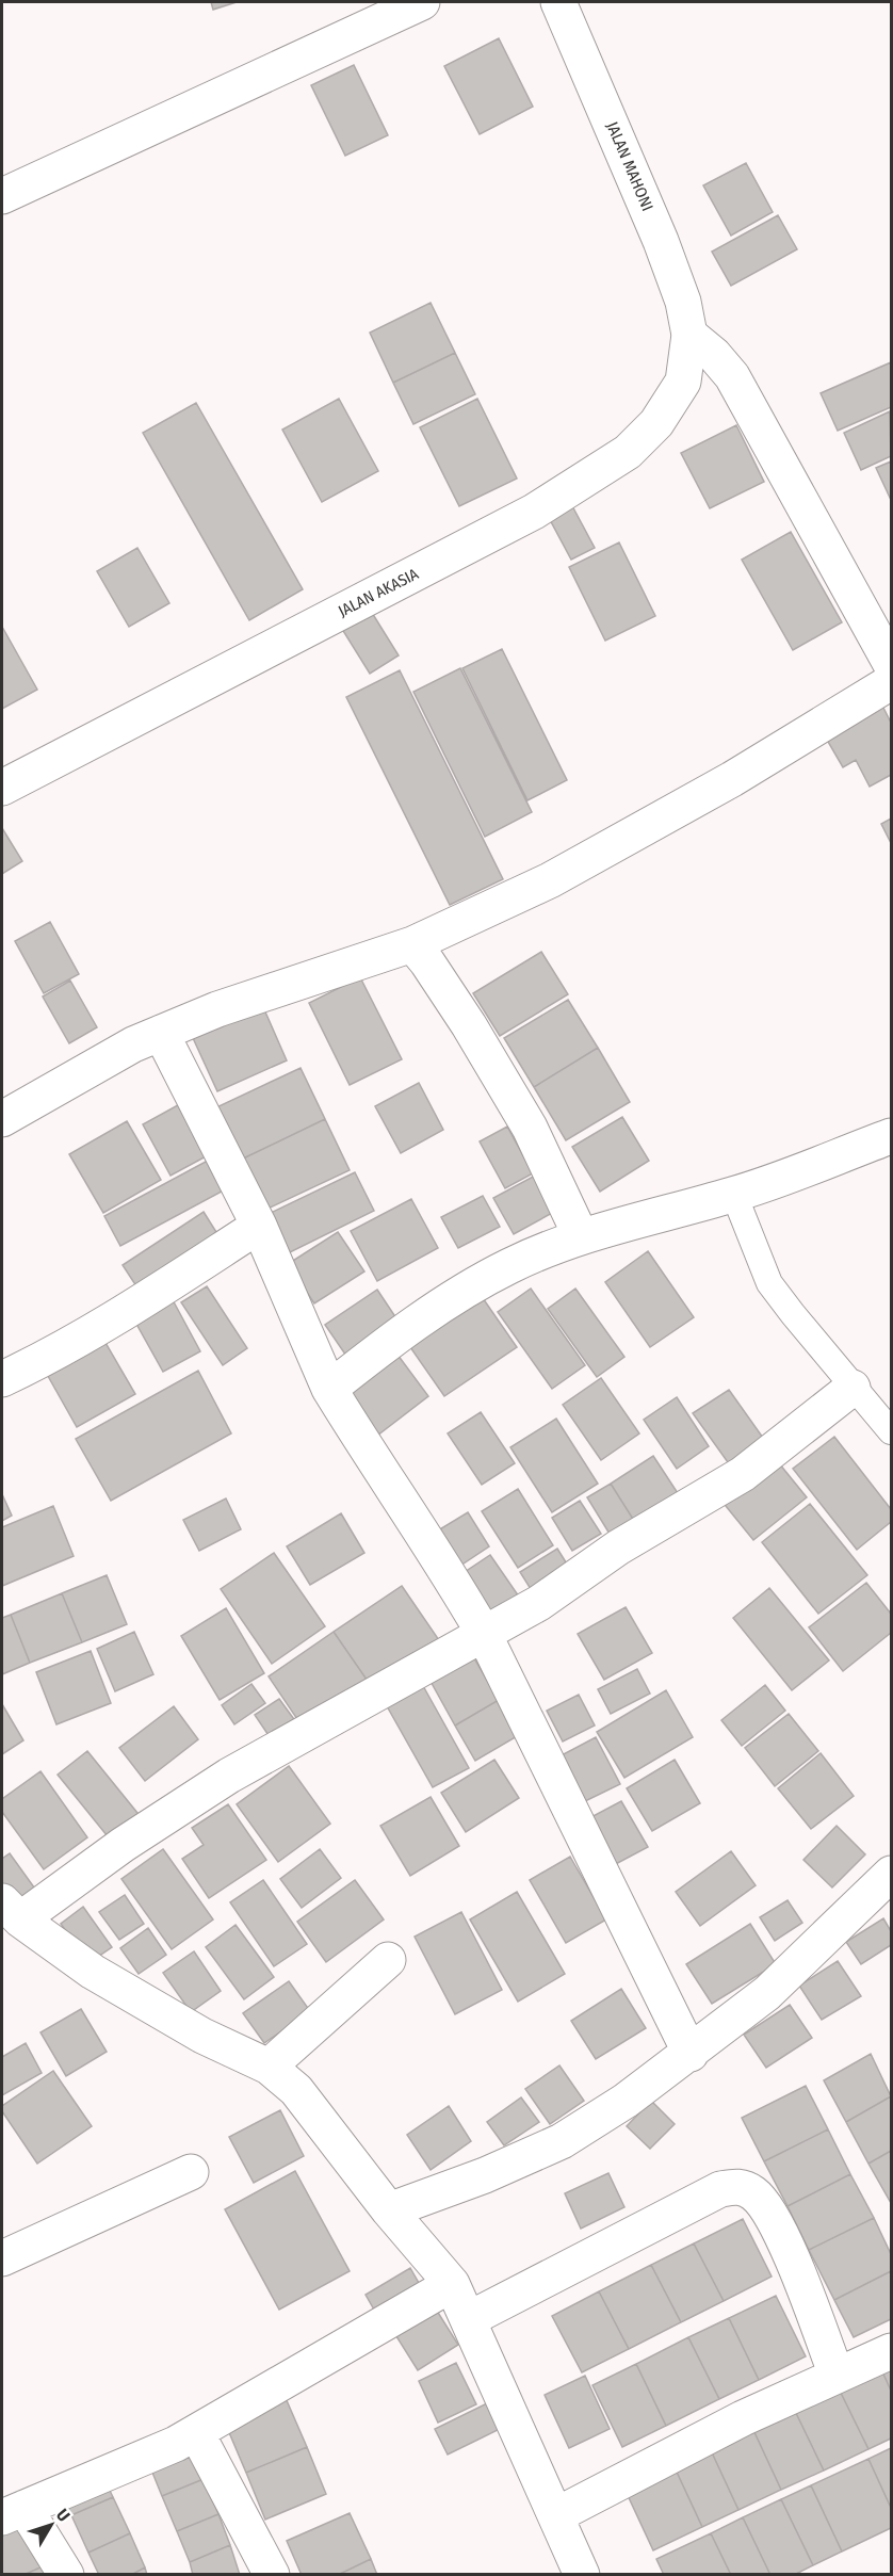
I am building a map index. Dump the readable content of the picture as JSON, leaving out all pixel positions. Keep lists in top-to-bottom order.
{
  "streets": {
    "street": ["JALAN MAHONI", "JALAN AKASIA"]
  },
  "crossings": [
    ["JALAN MAHONI", "JALAN AKASIA"]
  ],
  "north": "top right"
}
